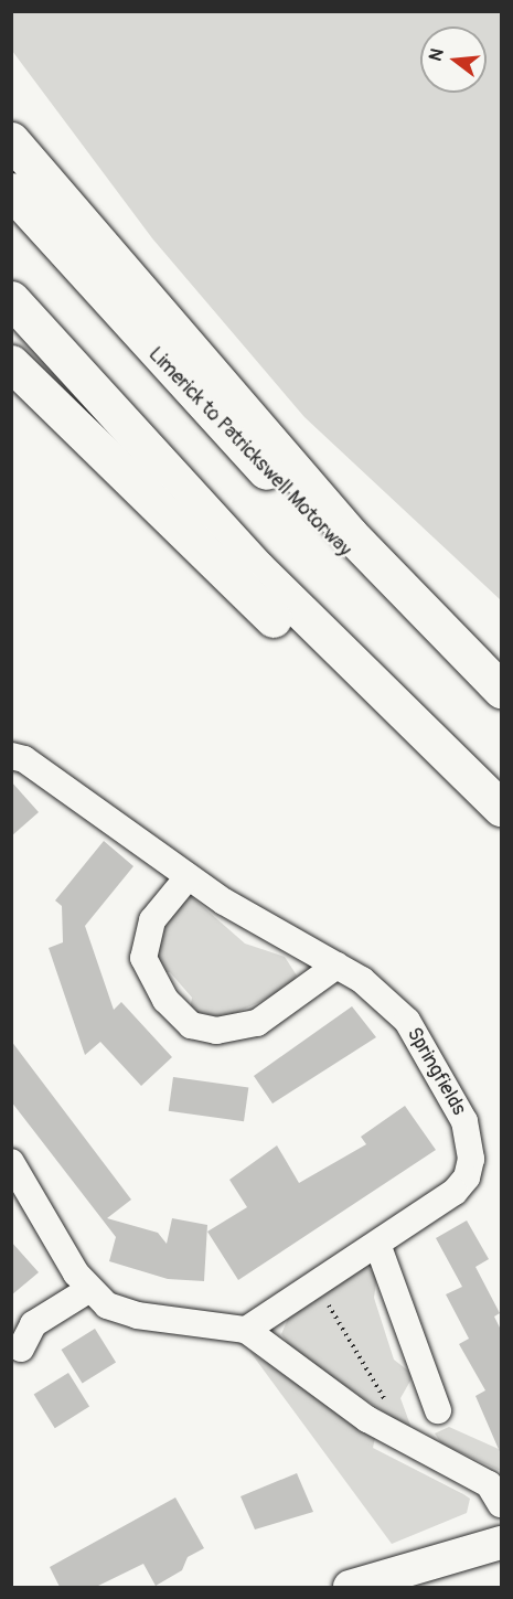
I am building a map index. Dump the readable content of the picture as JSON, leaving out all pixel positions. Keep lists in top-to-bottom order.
{
  "streets": {
    "highway": ["Limerick to Patrickswell Motorway"],
    "street": ["Springfields"]
  },
  "north": "left"
}
